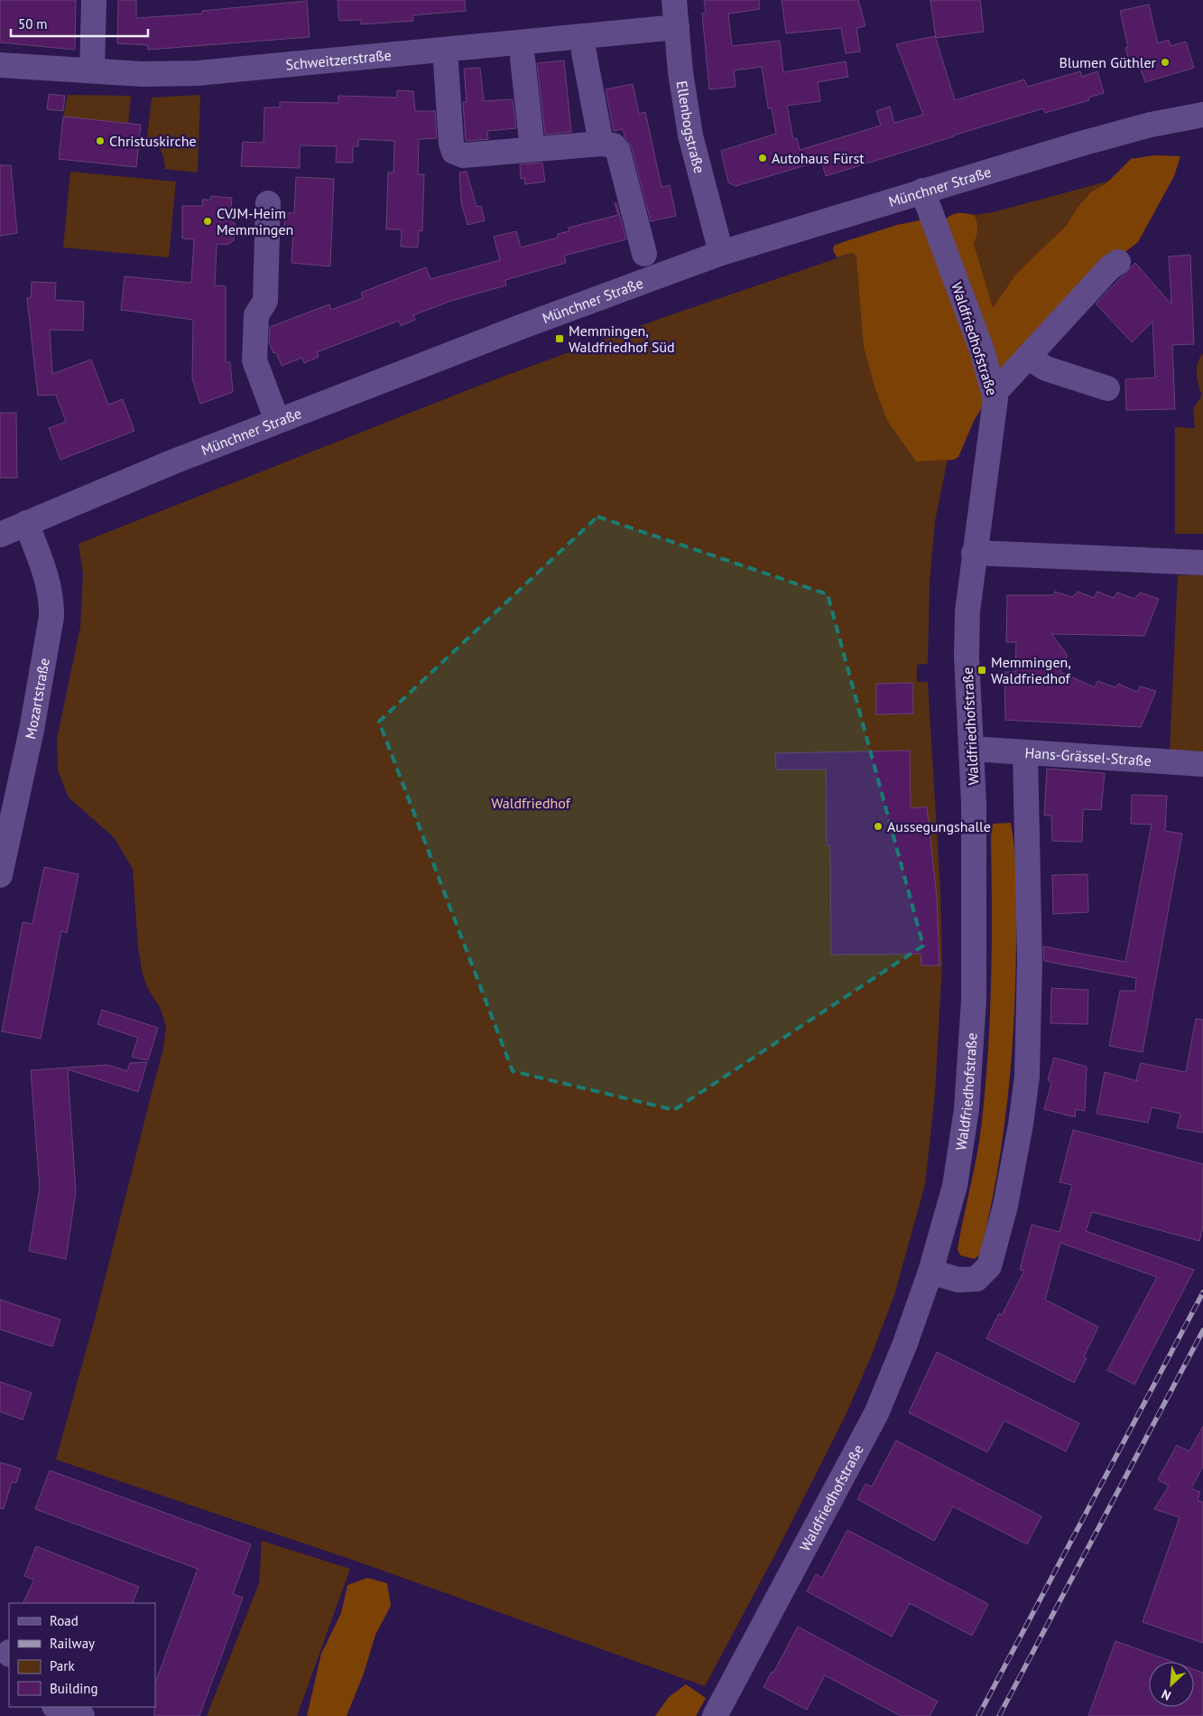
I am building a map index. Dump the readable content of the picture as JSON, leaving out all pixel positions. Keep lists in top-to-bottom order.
{
  "streets": {
    "street": [
      "Schweitzerstraße",
      "Ellenbogstraße",
      "Münchner Straße",
      "Waldfriedhofstraße",
      "Mozartstraße",
      "Hans-Grässel-Straße"
    ]
  },
  "crossings": [
    ["Schweitzerstraße", "Ellenbogstraße"],
    ["Ellenbogstraße", "Münchner Straße"],
    ["Münchner Straße", "Waldfriedhofstraße"],
    ["Münchner Straße", "Mozartstraße"],
    ["Waldfriedhofstraße", "Hans-Grässel-Straße"]
  ],
  "parks": ["Waldfriedhof"],
  "places": {
    "other": [
      "Blumen Güthler",
      "Christuskirche",
      "Autohaus Fürst",
      "CVJM-Heim Memmingen",
      "Aussegungshalle"
    ],
    "transit": ["Memmingen, Waldfriedhof Süd", "Memmingen, Waldfriedhof"]
  },
  "legend": [
    "Road",
    "Railway",
    "Park",
    "Building"
  ],
  "scale_bar": "50 m",
  "north": "bottom left"
}
